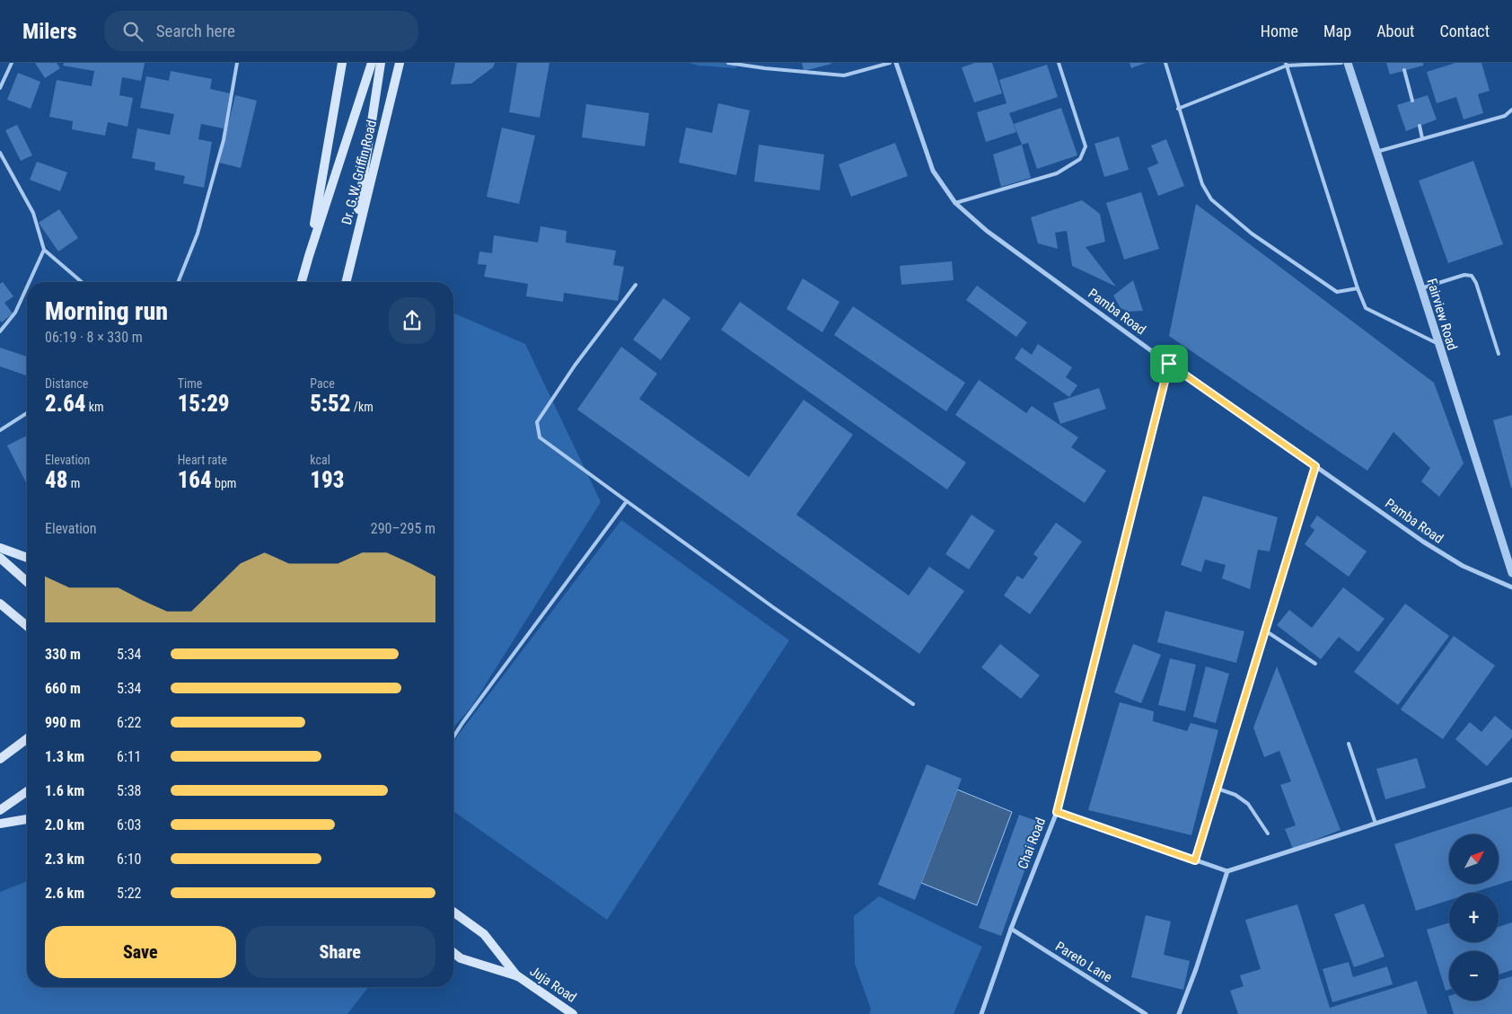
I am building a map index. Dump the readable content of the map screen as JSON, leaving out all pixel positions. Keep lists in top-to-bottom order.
{
  "streets": {
    "main road": ["Dr. G.W. Griffin Road", "Juja Road"],
    "street": [
      "Pamba Road",
      "Fairview Road",
      "Chai Road",
      "Pareto Lane"
    ]
  },
  "crossings": [
    ["Pamba Road", "Chai Road"],
    ["Chai Road", "Pareto Lane"]
  ],
  "north": "top right",
  "page": {
    "header": "Milers",
    "search": "Search here",
    "nav": [
      "Home",
      "Map",
      "About",
      "Contact"
    ],
    "heading": ["Morning run", "06:19 · 8 × 330 m"],
    "stats": [
      ["Distance", "2.64 km"],
      ["Time", "15:29"],
      ["Pace", "5:52 /km"],
      ["Elevation", "48 m"],
      ["Heart rate", "164 bpm"],
      ["kcal", "193"]
    ],
    "chart": ["Elevation", "290–295 m"],
    "list": [
      {
        "name": "330 m",
        "note": "5:34"
      },
      {
        "name": "660 m",
        "note": "5:34"
      },
      {
        "name": "990 m",
        "note": "6:22"
      },
      {
        "name": "1.3 km",
        "note": "6:11"
      },
      {
        "name": "1.6 km",
        "note": "5:38"
      },
      {
        "name": "2.0 km",
        "note": "6:03"
      },
      {
        "name": "2.3 km",
        "note": "6:10"
      },
      {
        "name": "2.6 km",
        "note": "5:22"
      }
    ],
    "map_buttons": ["+", "−"],
    "buttons": ["Save", "Share"]
  }
}
